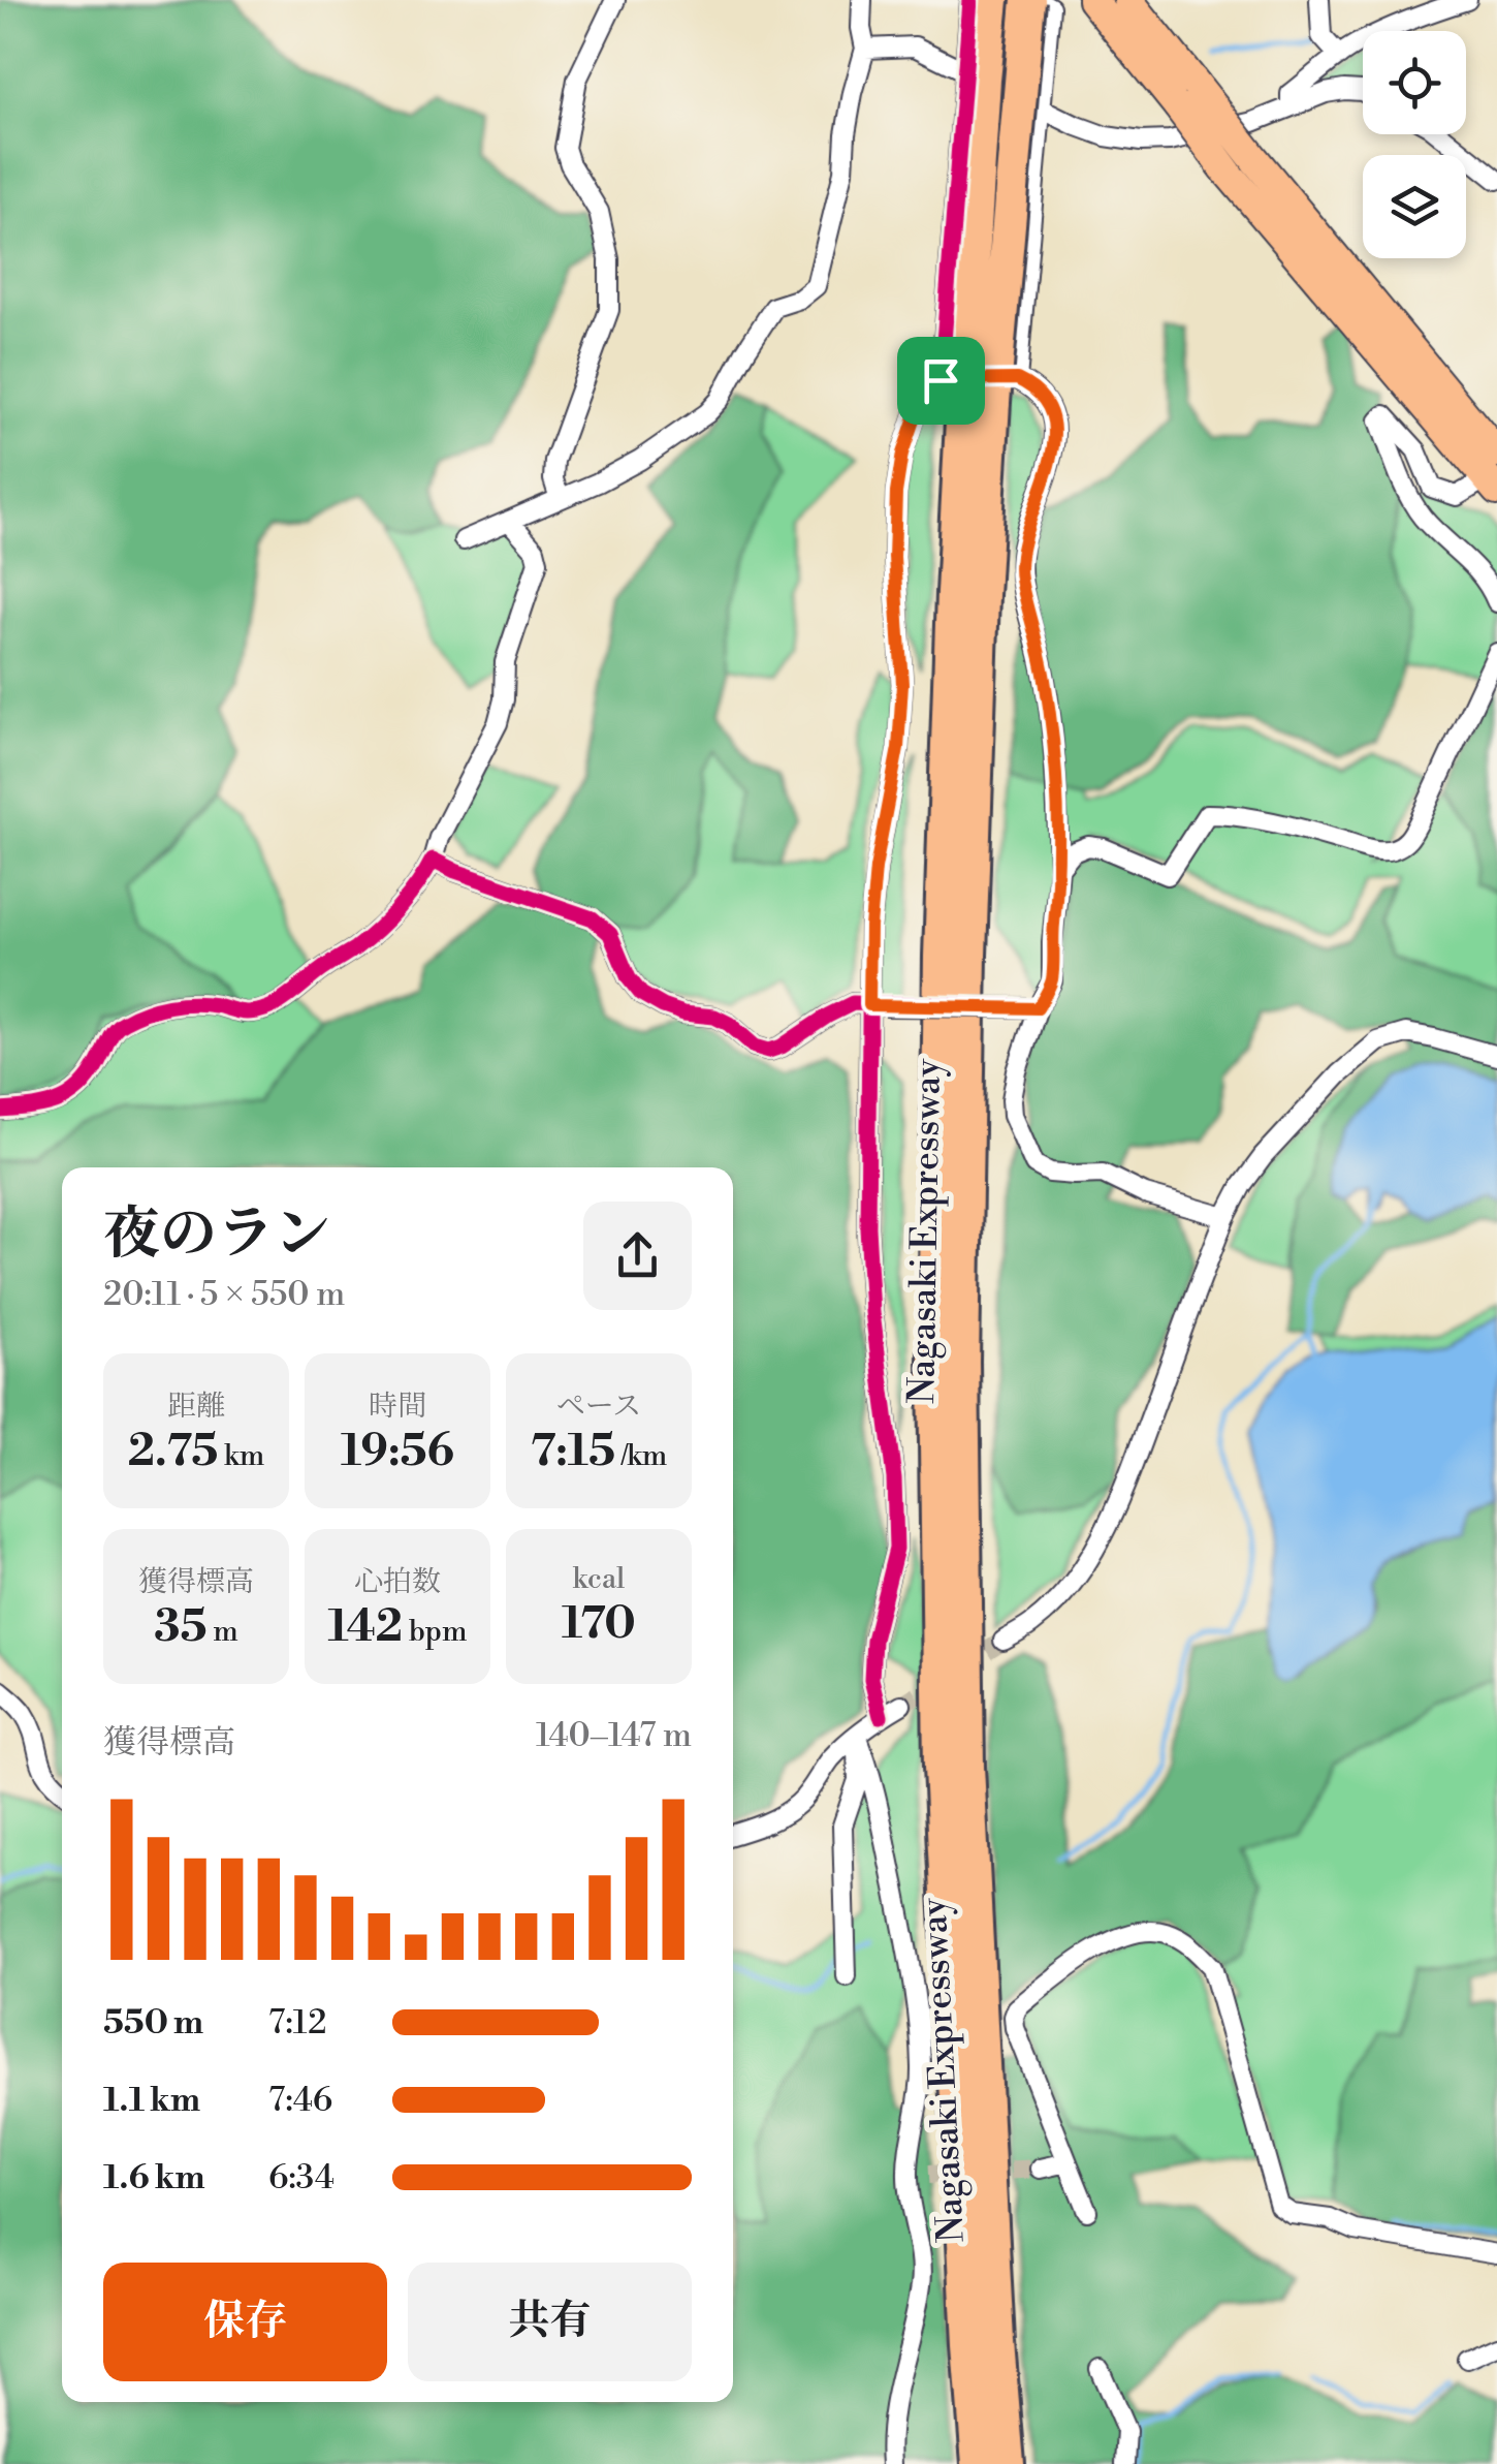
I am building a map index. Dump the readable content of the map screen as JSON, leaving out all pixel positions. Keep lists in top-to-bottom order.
{
  "streets": {
    "highway": ["Nagasaki Expressway"]
  },
  "page": {
    "heading": ["夜のラン", "20:11 · 5 × 550 m"],
    "stats": [
      ["距離", "2.75 km"],
      ["時間", "19:56"],
      ["ペース", "7:15 /km"],
      ["獲得標高", "35 m"],
      ["心拍数", "142 bpm"],
      ["kcal", "170"]
    ],
    "chart": ["獲得標高", "140–147 m"],
    "list": [
      {
        "name": "550 m",
        "note": "7:12"
      },
      {
        "name": "1.1 km",
        "note": "7:46"
      },
      {
        "name": "1.6 km",
        "note": "6:34"
      }
    ],
    "buttons": ["保存", "共有"]
  }
}
